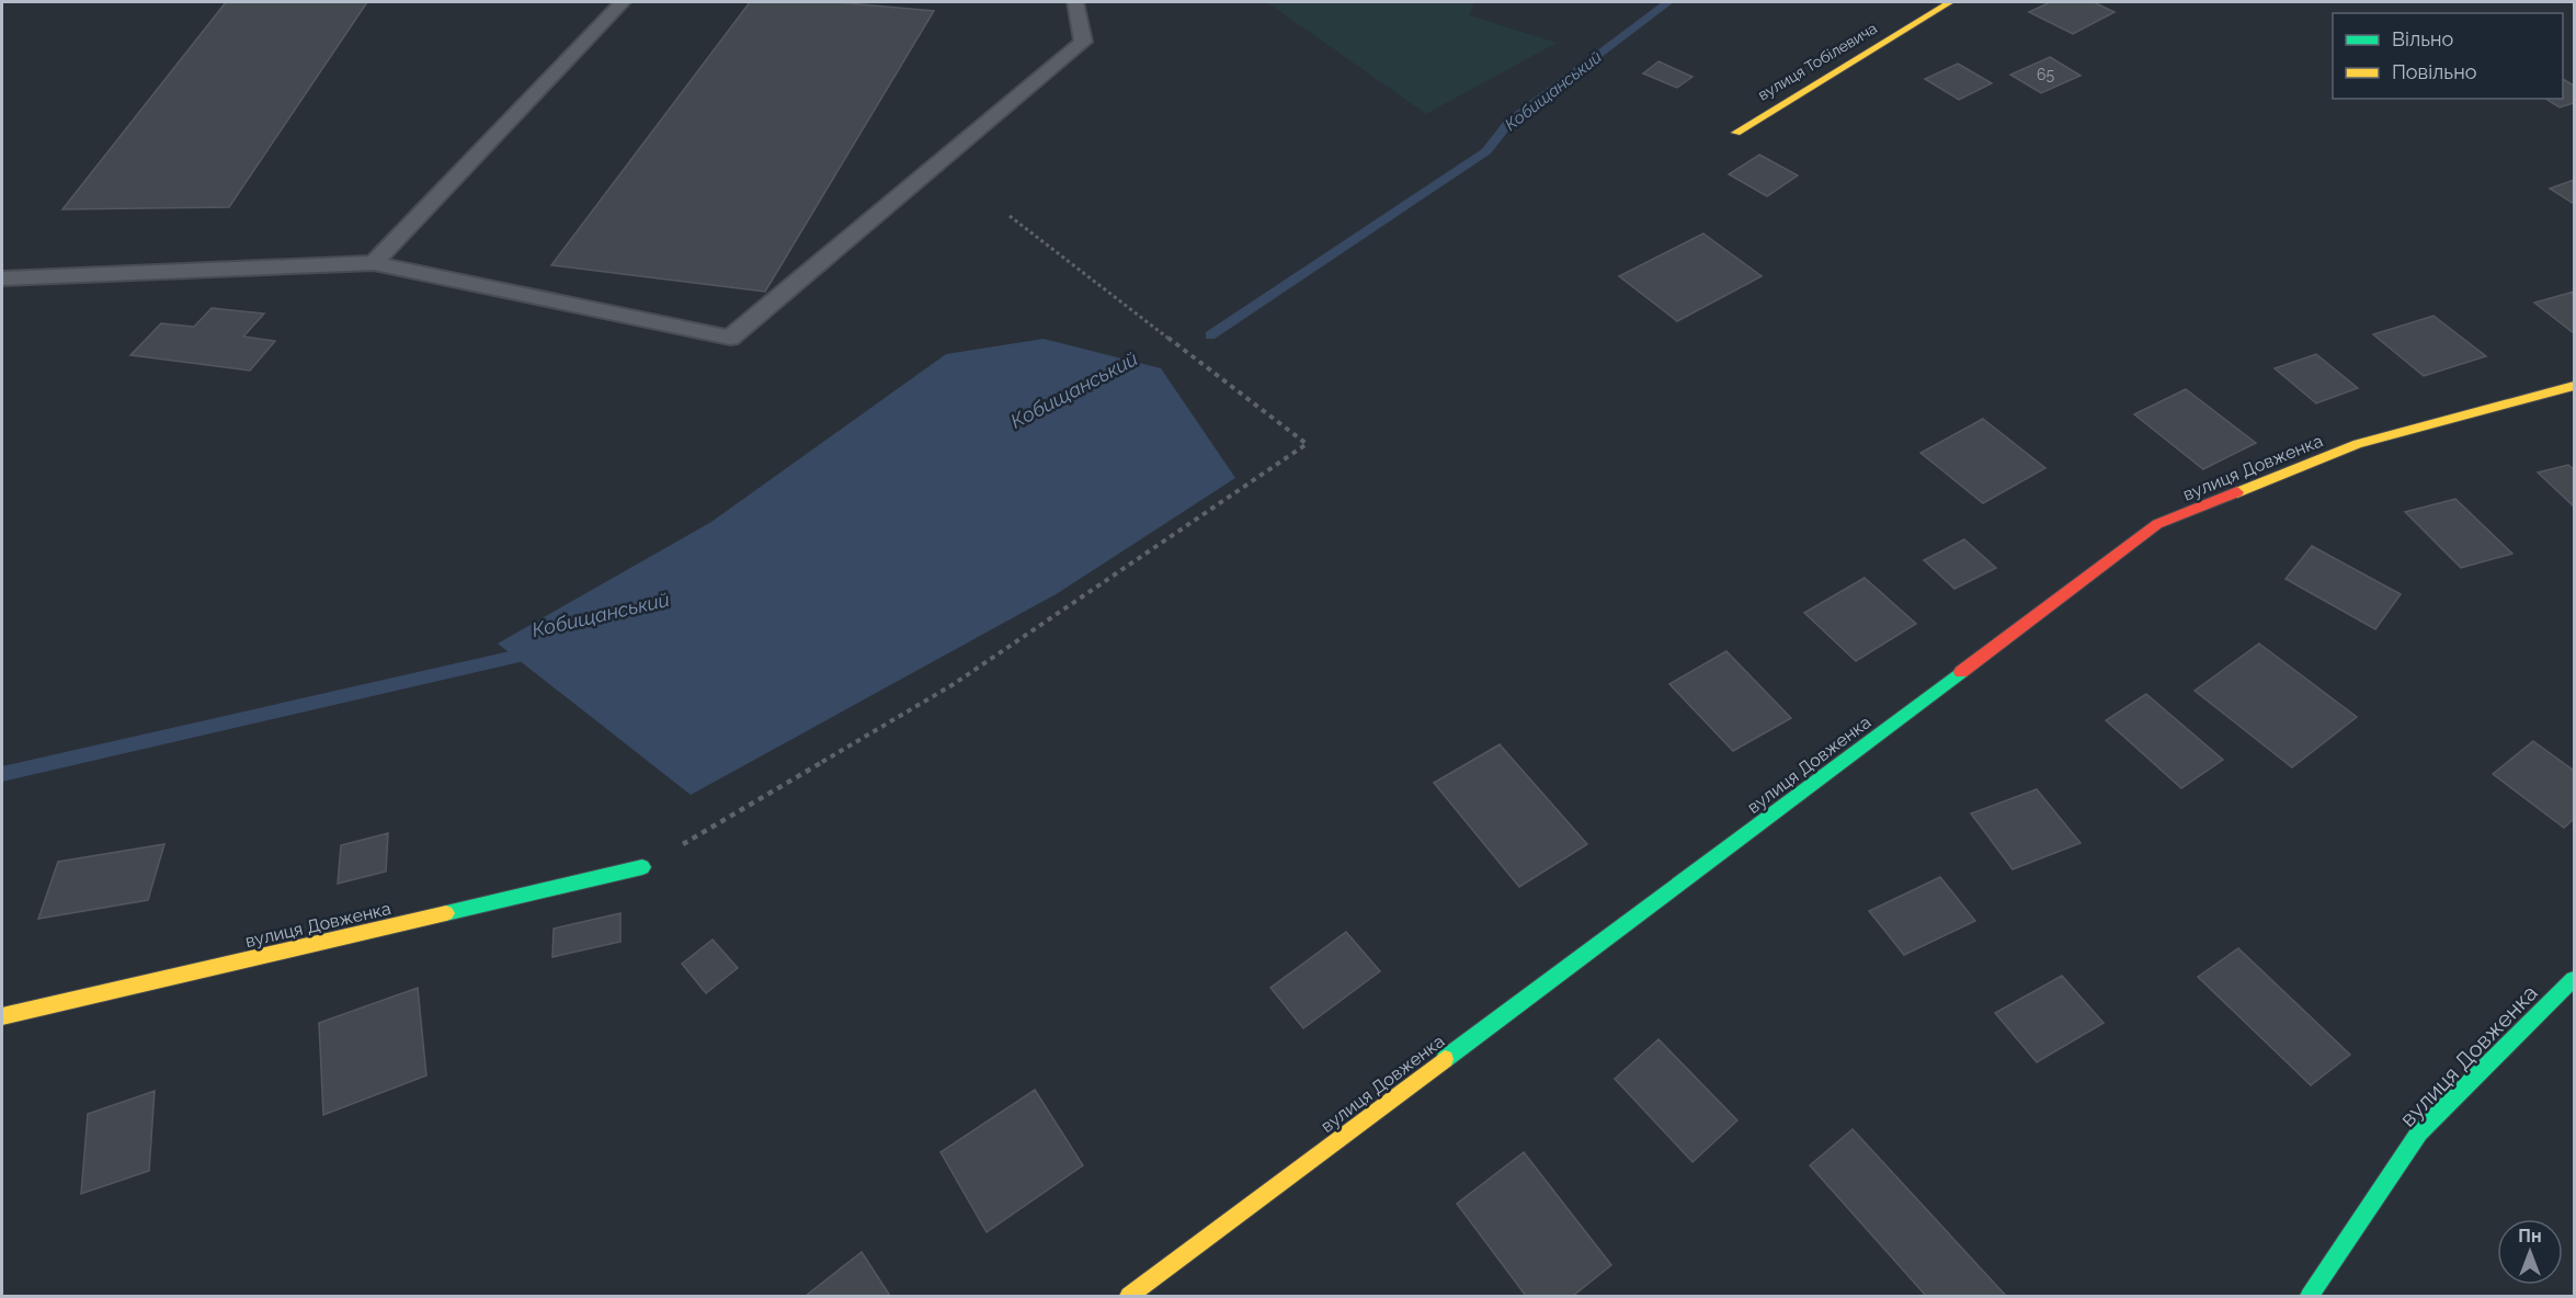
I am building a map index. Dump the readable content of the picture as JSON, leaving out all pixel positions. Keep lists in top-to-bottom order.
{
  "streets": {
    "street": ["вулиця Тобілевича", "вулиця Довженка"]
  },
  "water": ["Кобищанський"],
  "house_numbers": ["65"],
  "legend": ["Вільно", "Повільно"],
  "north": "top"
}
